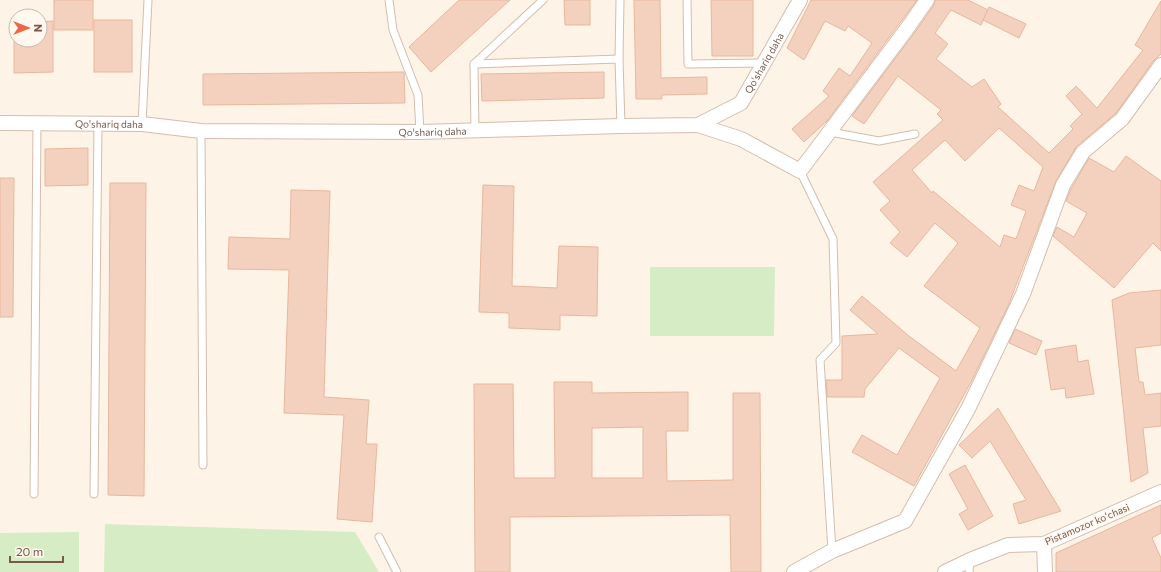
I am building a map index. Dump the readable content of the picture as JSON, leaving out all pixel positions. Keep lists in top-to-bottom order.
{
  "streets": {
    "street": ["Qo'shariq daha", "Pistamozor koʻchasi"]
  },
  "scale_bar": "20 m",
  "north": "right"
}
